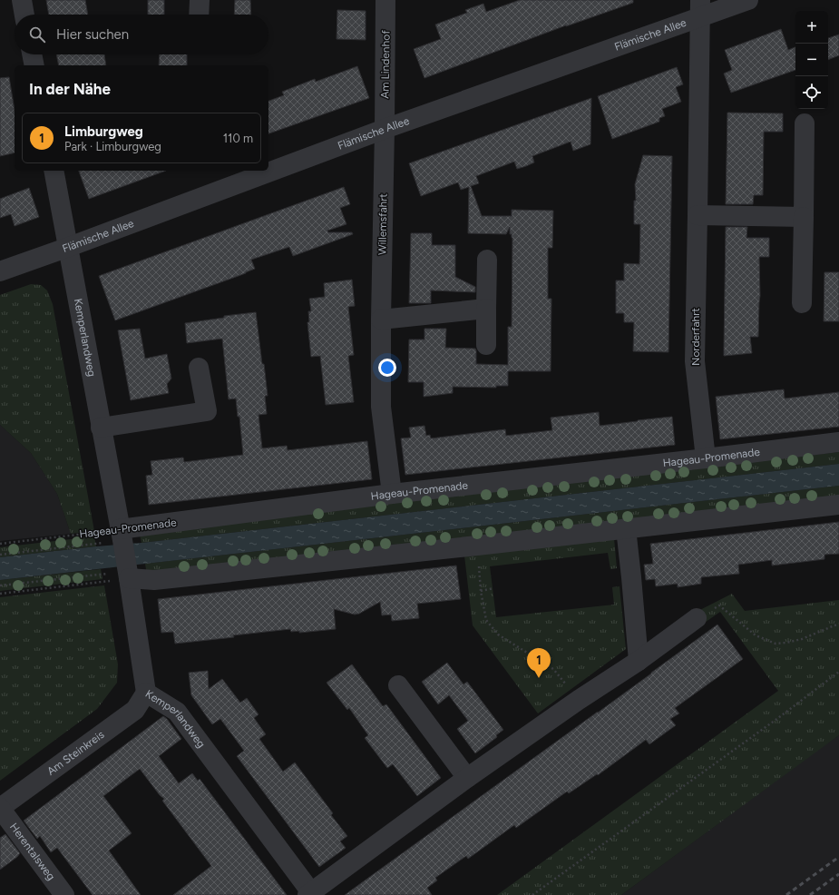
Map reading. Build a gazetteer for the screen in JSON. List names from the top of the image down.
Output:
{
  "streets": {
    "street": [
      "Flämische Allee",
      "Am Lindenhof",
      "Willemsfahrt",
      "Kemperlandweg",
      "Norderfahrt",
      "Hageau-Promenade",
      "Am Steinkreis",
      "Herentalsweg"
    ]
  },
  "crossings": [
    ["Flämische Allee", "Am Lindenhof"],
    ["Flämische Allee", "Willemsfahrt"],
    ["Flämische Allee", "Kemperlandweg"],
    ["Flämische Allee", "Norderfahrt"],
    ["Am Lindenhof", "Willemsfahrt"],
    ["Willemsfahrt", "Hageau-Promenade"],
    ["Kemperlandweg", "Hageau-Promenade"],
    ["Kemperlandweg", "Am Steinkreis"],
    ["Norderfahrt", "Hageau-Promenade"],
    ["Am Steinkreis", "Herentalsweg"]
  ],
  "page": {
    "map_buttons": ["+", "−"],
    "search": "Hier suchen",
    "heading": "In der Nähe",
    "list": [
      {
        "mark": "1",
        "name": "Limburgweg",
        "note": "Park · Limburgweg",
        "value": "110 m"
      }
    ],
    "pins": "1"
  }
}
